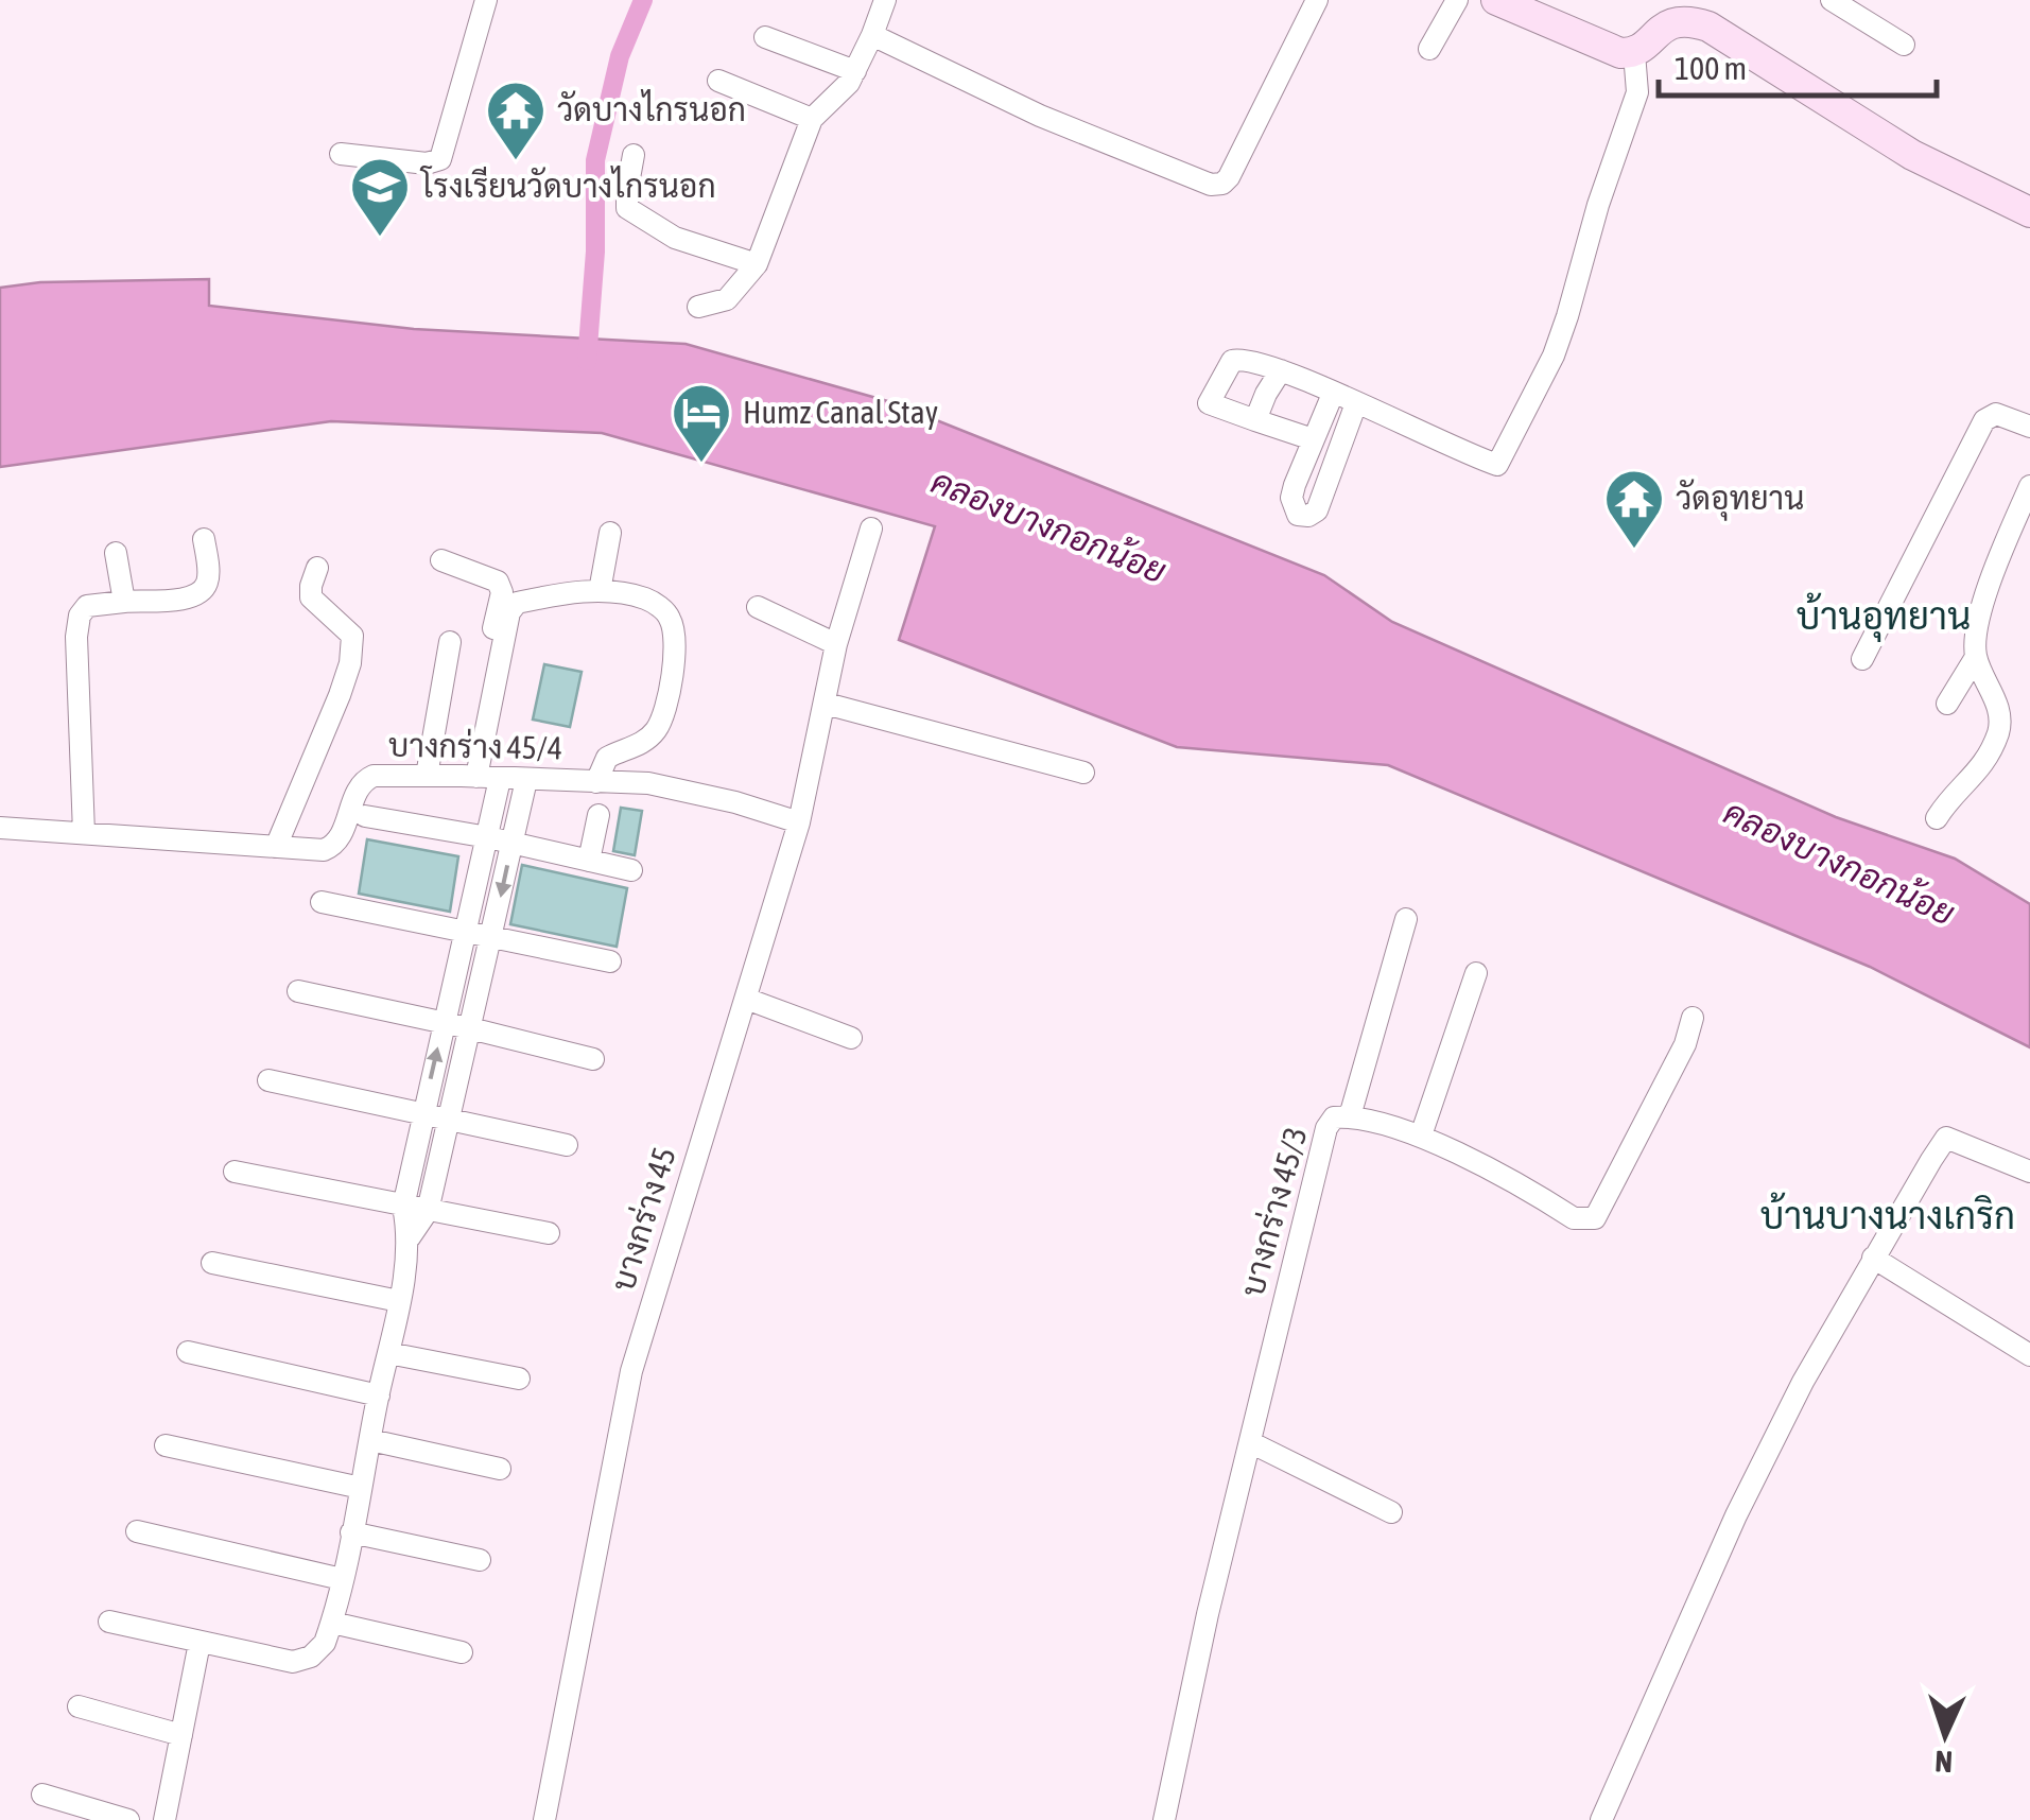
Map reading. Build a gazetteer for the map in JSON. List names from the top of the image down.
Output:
{
  "streets": {
    "street": ["บางกร่าง 45/4", "บางกร่าง 45/3", "บางกร่าง 45"]
  },
  "crossings": [
    ["บางกร่าง 45/4", "บางกร่าง 45"]
  ],
  "districts": ["บ้านอุทยาน", "บ้านบางนางเกริก"],
  "water": ["คลองบางกอกน้อย"],
  "places": {
    "temple": ["วัดบางไกรนอก", "วัดอุทยาน"],
    "school or university": ["โรงเรียนวัดบางไกรนอก"],
    "hotel": ["Humz Canal Stay"]
  },
  "scale_bar": "100 m",
  "north": "bottom"
}
